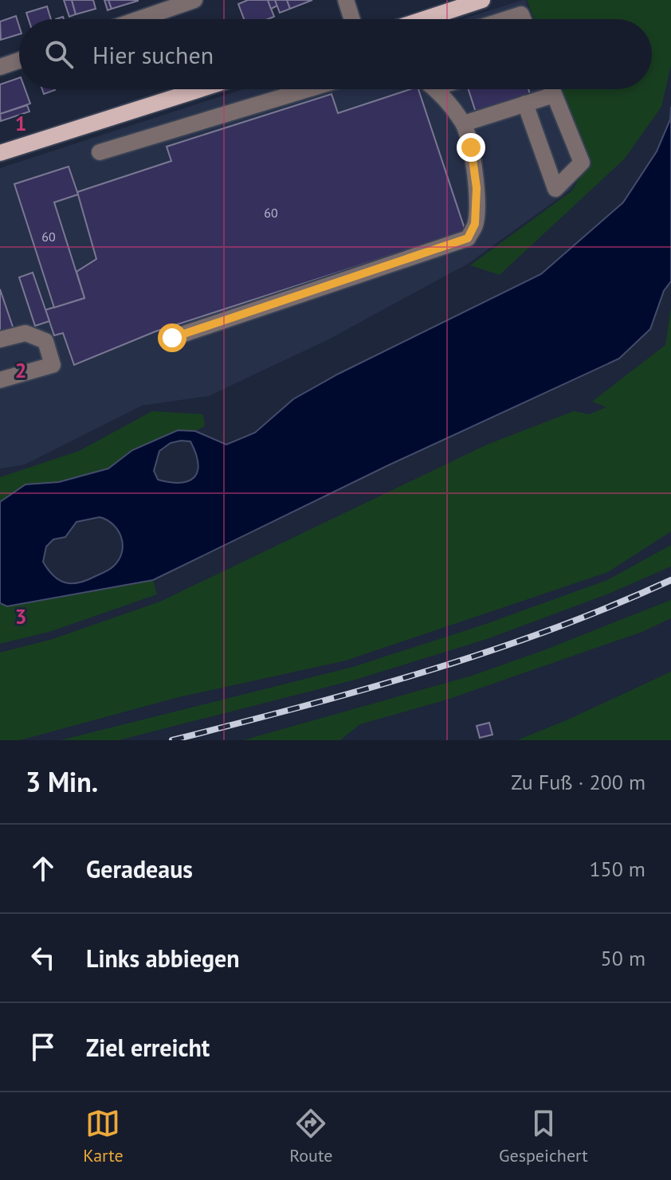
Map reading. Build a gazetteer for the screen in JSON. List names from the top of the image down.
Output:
{
  "house_numbers": ["60", "60"],
  "page": {
    "search": "Hier suchen",
    "heading": ["3 Min.", "Zu Fuß · 200 m"],
    "list": [
      ["Geradeaus", "150 m"],
      ["Links abbiegen", "50 m"],
      "Ziel erreicht"
    ],
    "nav": ["Karte", "Route", "Gespeichert"]
  },
  "grid": {
    "rows": ["1", "2", "3"]
  }
}
